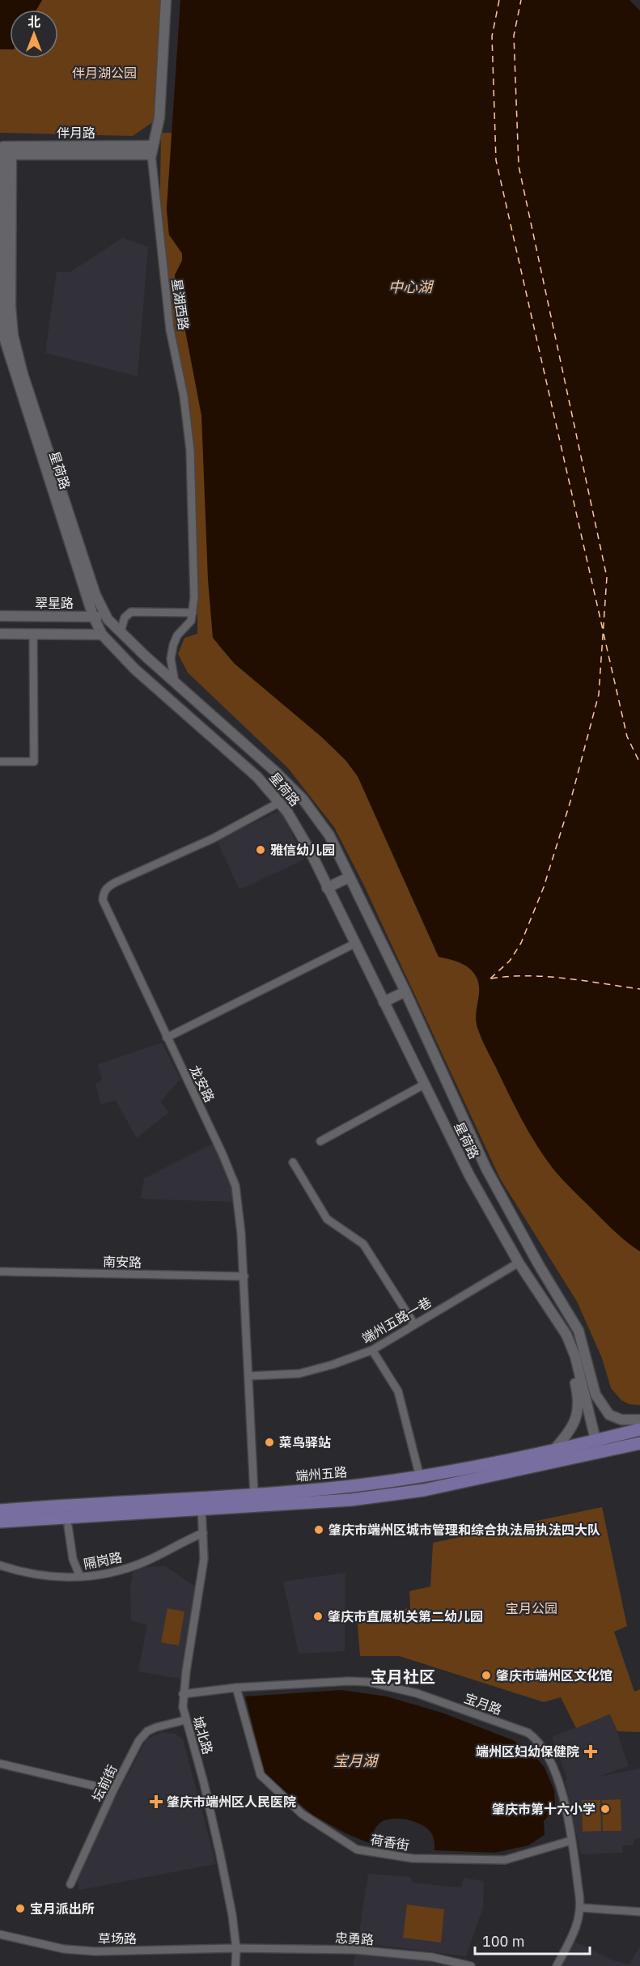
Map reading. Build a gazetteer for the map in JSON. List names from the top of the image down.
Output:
{
  "streets": {
    "main road": ["端州五路"],
    "street": [
      "伴月路",
      "星湖西路",
      "星荷路",
      "翠星路",
      "龙安路",
      "南安路",
      "端州五路一巷",
      "隔岗路",
      "宝月路",
      "城北路",
      "坛前街",
      "荷香街",
      "草场路",
      "忠勇路"
    ]
  },
  "crossings": [
    ["伴月路", "星湖西路"],
    ["伴月路", "星荷路"],
    ["星荷路", "翠星路"],
    ["星荷路", "龙安路"],
    ["星荷路", "端州五路一巷"],
    ["星荷路", "端州五路"],
    ["龙安路", "南安路"],
    ["龙安路", "端州五路一巷"],
    ["龙安路", "端州五路"],
    ["端州五路", "城北路"],
    ["隔岗路", "城北路"],
    ["宝月路", "城北路"],
    ["宝月路", "荷香街"],
    ["城北路", "坛前街"],
    ["城北路", "草场路"],
    ["城北路", "忠勇路"],
    ["草场路", "忠勇路"]
  ],
  "districts": ["宝月社区"],
  "water": ["中心湖", "宝月湖"],
  "parks": ["伴月湖公园", "宝月公园"],
  "places": {
    "other": [
      "雅信幼儿园",
      "菜鸟驿站",
      "肇庆市端州区城市管理和综合执法局执法四大队",
      "肇庆市直属机关第二幼儿园",
      "肇庆市端州区文化馆",
      "肇庆市第十六小学",
      "宝月派出所"
    ],
    "health": ["端州区妇幼保健院", "肇庆市端州区人民医院"]
  },
  "scale_bar": "100 m",
  "north": "top"
}
